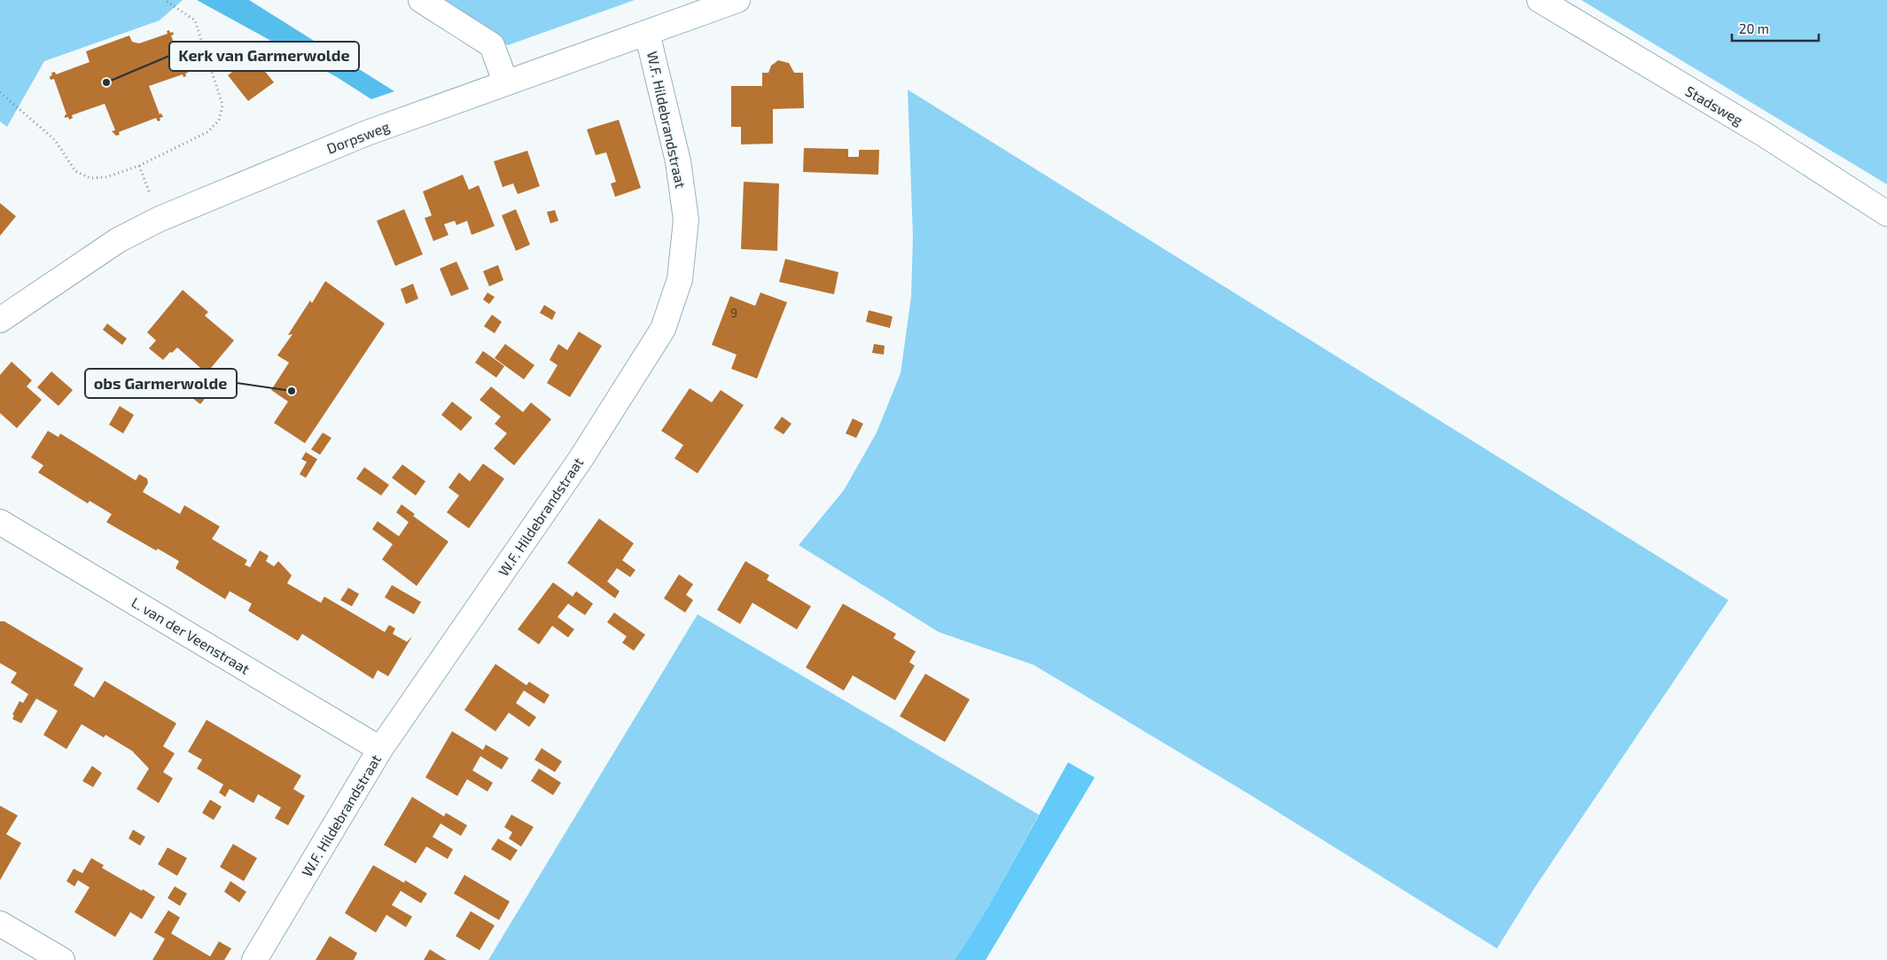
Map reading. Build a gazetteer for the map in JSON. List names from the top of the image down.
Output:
{
  "streets": {
    "street": [
      "Stadsweg",
      "W.F. Hildebrandstraat",
      "Dorpsweg",
      "L. van der Veenstraat"
    ]
  },
  "crossings": [
    ["W.F. Hildebrandstraat", "Dorpsweg"],
    ["W.F. Hildebrandstraat", "L. van der Veenstraat"]
  ],
  "places": ["Kerk van Garmerwolde", "obs Garmerwolde"],
  "house_numbers": ["9"],
  "scale_bar": "20 m"
}
